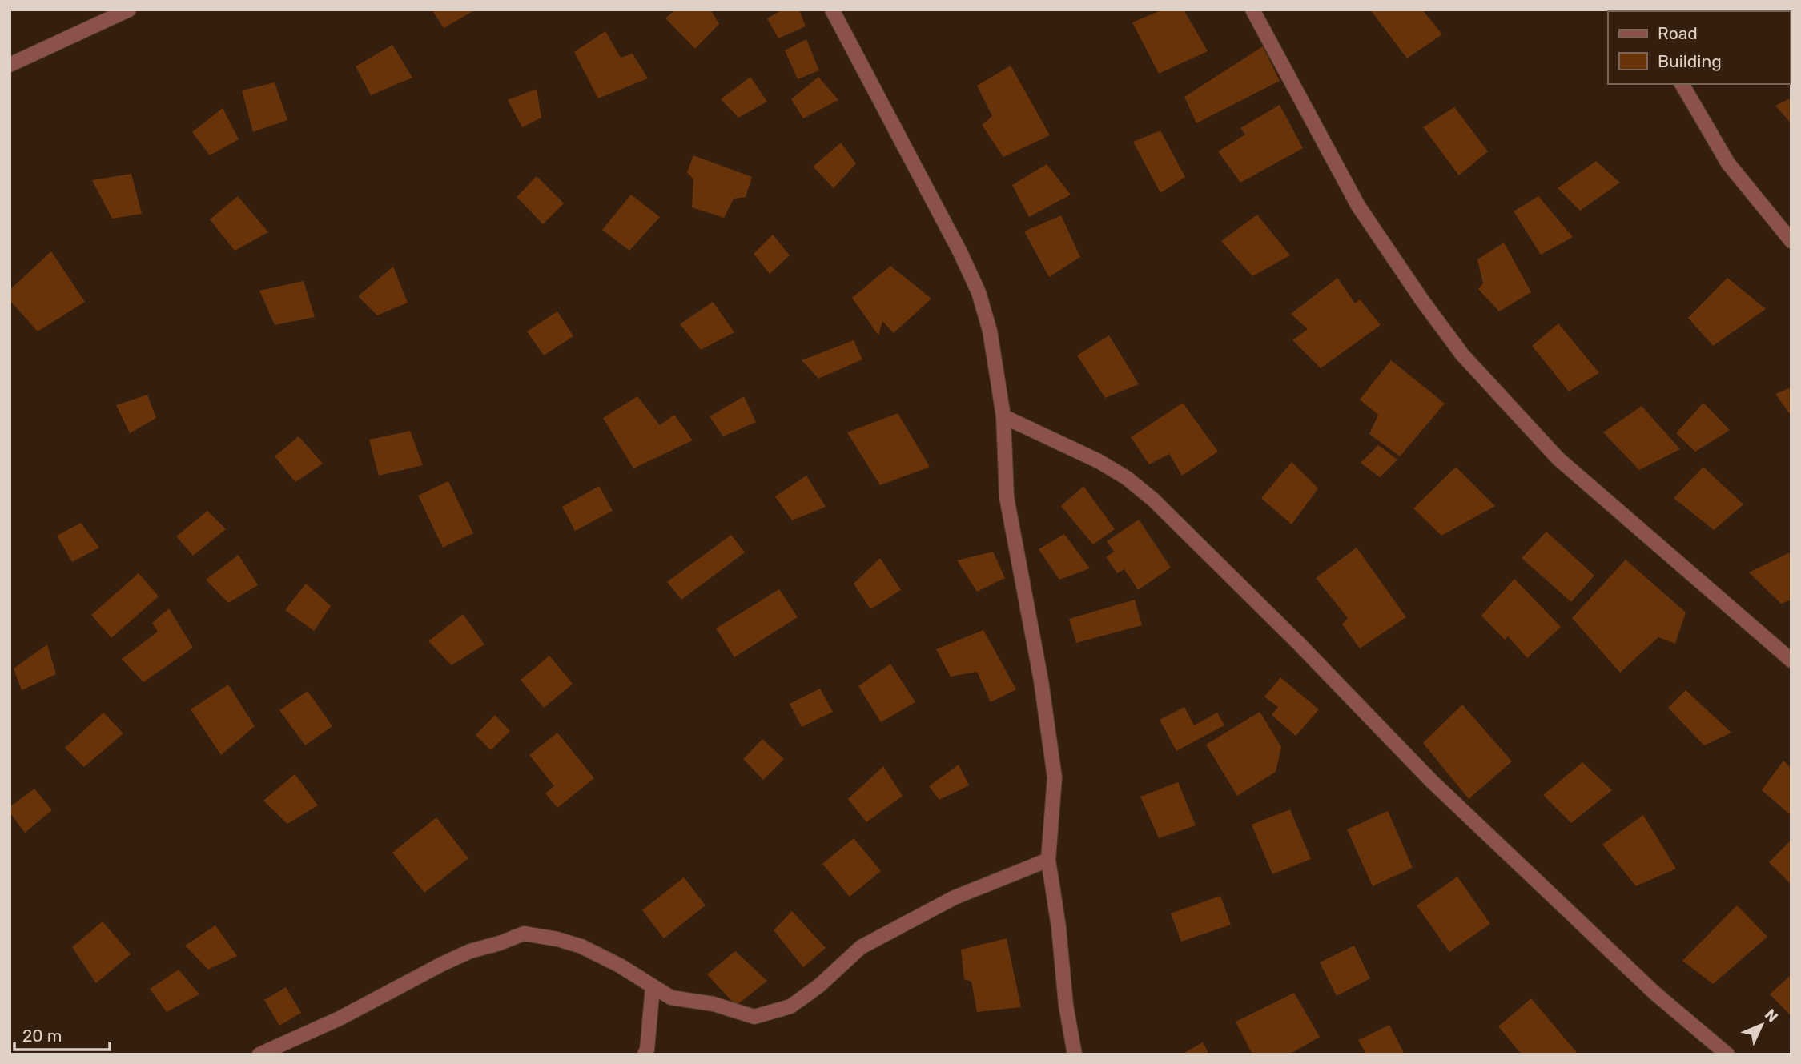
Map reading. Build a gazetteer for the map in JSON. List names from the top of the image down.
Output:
{
  "legend": ["Road", "Building"],
  "scale_bar": "20 m",
  "north": "top right"
}
